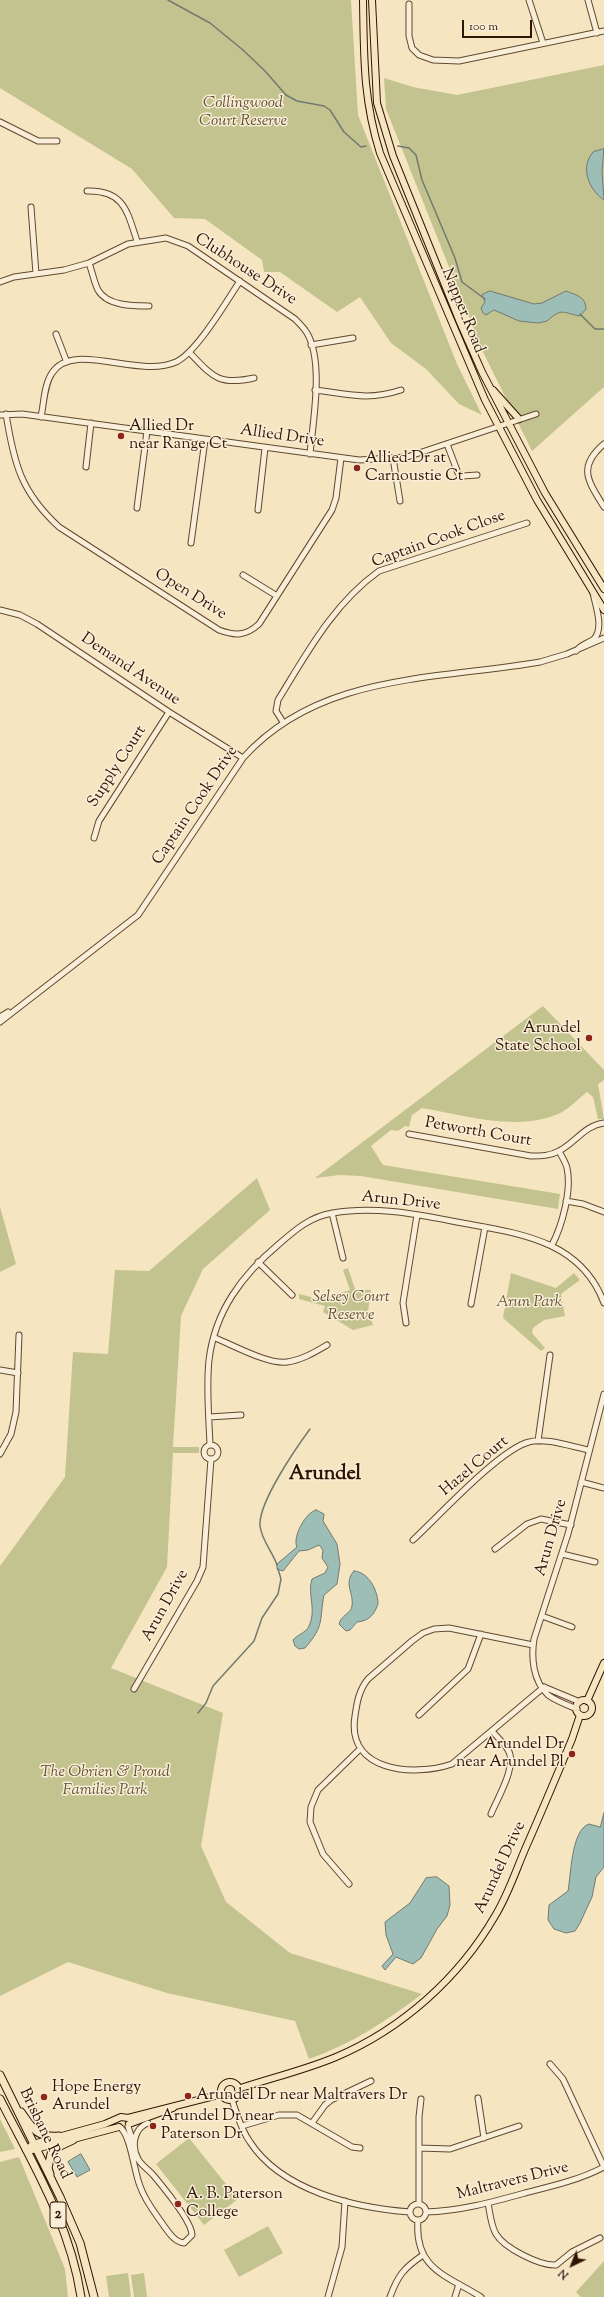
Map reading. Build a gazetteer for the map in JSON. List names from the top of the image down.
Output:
{
  "streets": {
    "highway": ["Brisbane Road", "2"],
    "main road": ["Napper Road", "Arundel Drive"],
    "street": [
      "Clubhouse Drive",
      "Allied Drive",
      "Captain Cook Close",
      "Open Drive",
      "Demand Avenue",
      "Supply Court",
      "Captain Cook Drive",
      "Petworth Court",
      "Arun Drive",
      "Hazel Court",
      "Maltravers Drive"
    ]
  },
  "crossings": [
    ["Clubhouse Drive", "Allied Drive"],
    ["Napper Road", "Allied Drive"],
    ["Allied Drive", "Open Drive"],
    ["Captain Cook Close", "Captain Cook Drive"],
    ["Demand Avenue", "Supply Court"],
    ["Demand Avenue", "Captain Cook Drive"],
    ["Arun Drive", "Hazel Court"],
    ["Arun Drive", "Arundel Drive"]
  ],
  "districts": ["Arundel"],
  "parks": [
    "Collingwood Court Reserve",
    "Selsey Court Reserve",
    "Arun Park",
    "The Obrien & Proud Families Park"
  ],
  "places": [
    "Allied Dr near Range Ct",
    "Allied Dr at Carnoustie Ct",
    "Arundel State School",
    "Arundel Dr near Arundel Pl",
    "Arundel Dr near Maltravers Dr",
    "Hope Energy Arundel",
    "Arundel Dr near Paterson Dr",
    "A. B. Paterson College"
  ],
  "scale_bar": "100 m",
  "north": "bottom left"
}
